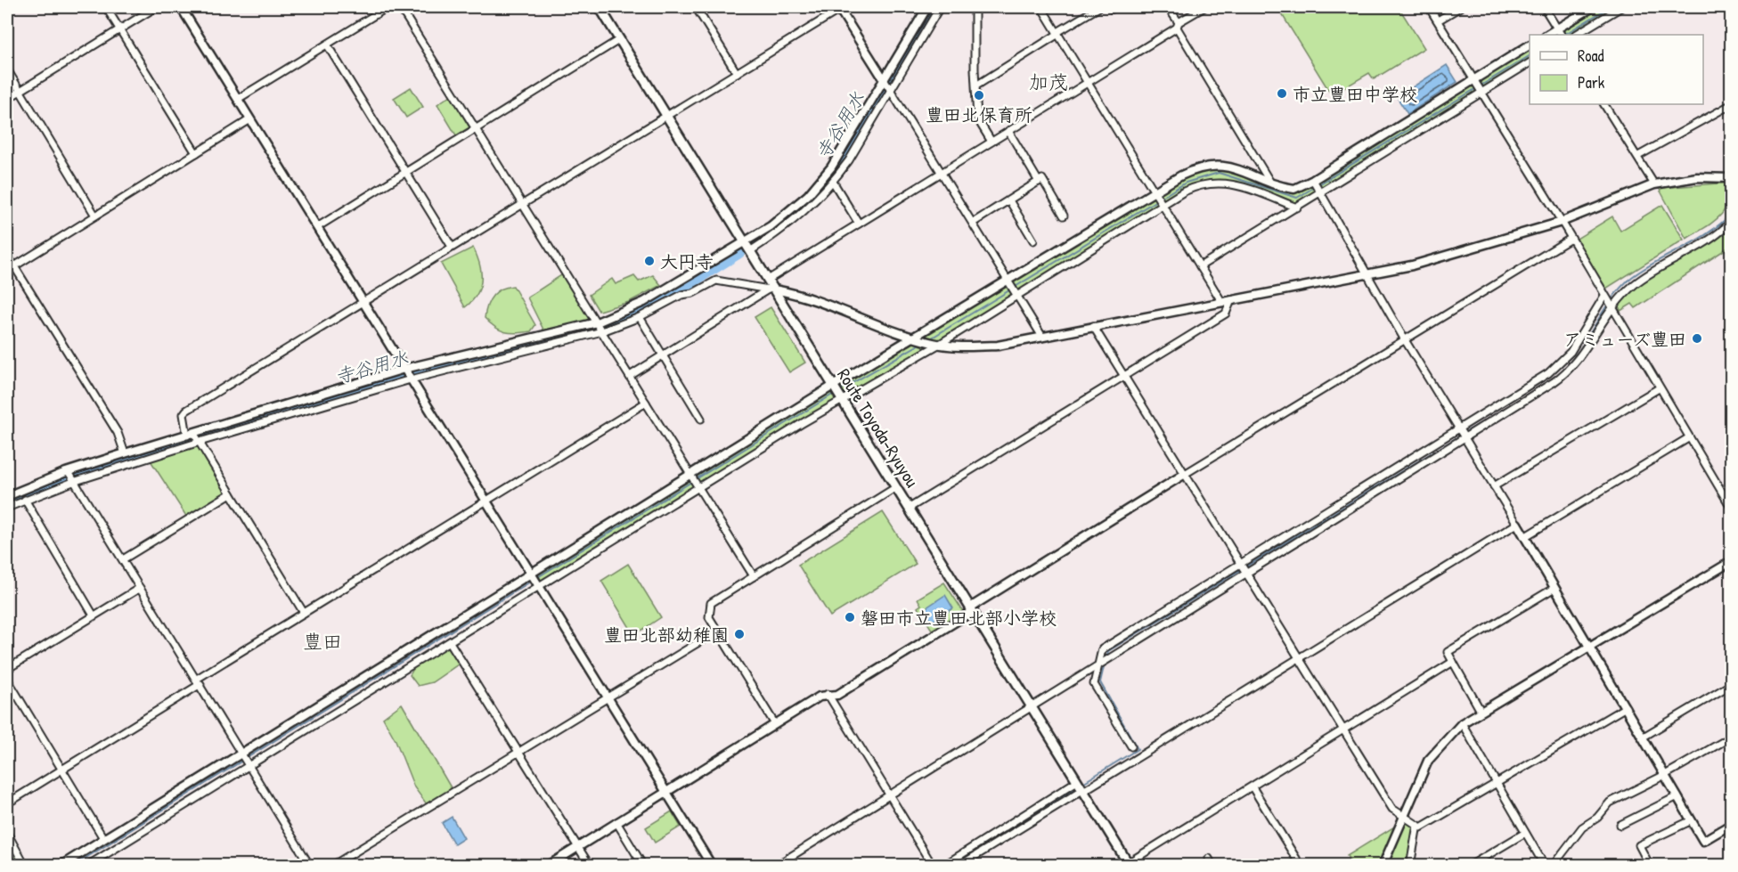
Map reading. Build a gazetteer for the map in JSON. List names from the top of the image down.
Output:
{
  "streets": {
    "main road": ["Route Toyoda-Ryuyou"]
  },
  "districts": ["加茂", "豊田"],
  "water": ["寺谷用水"],
  "places": [
    "市立豊田中学校",
    "豊田北保育所",
    "大円寺",
    "アミューズ豊田",
    "磐田市立豊田北部小学校",
    "豊田北部幼稚園"
  ],
  "legend": ["Road", "Park"]
}
